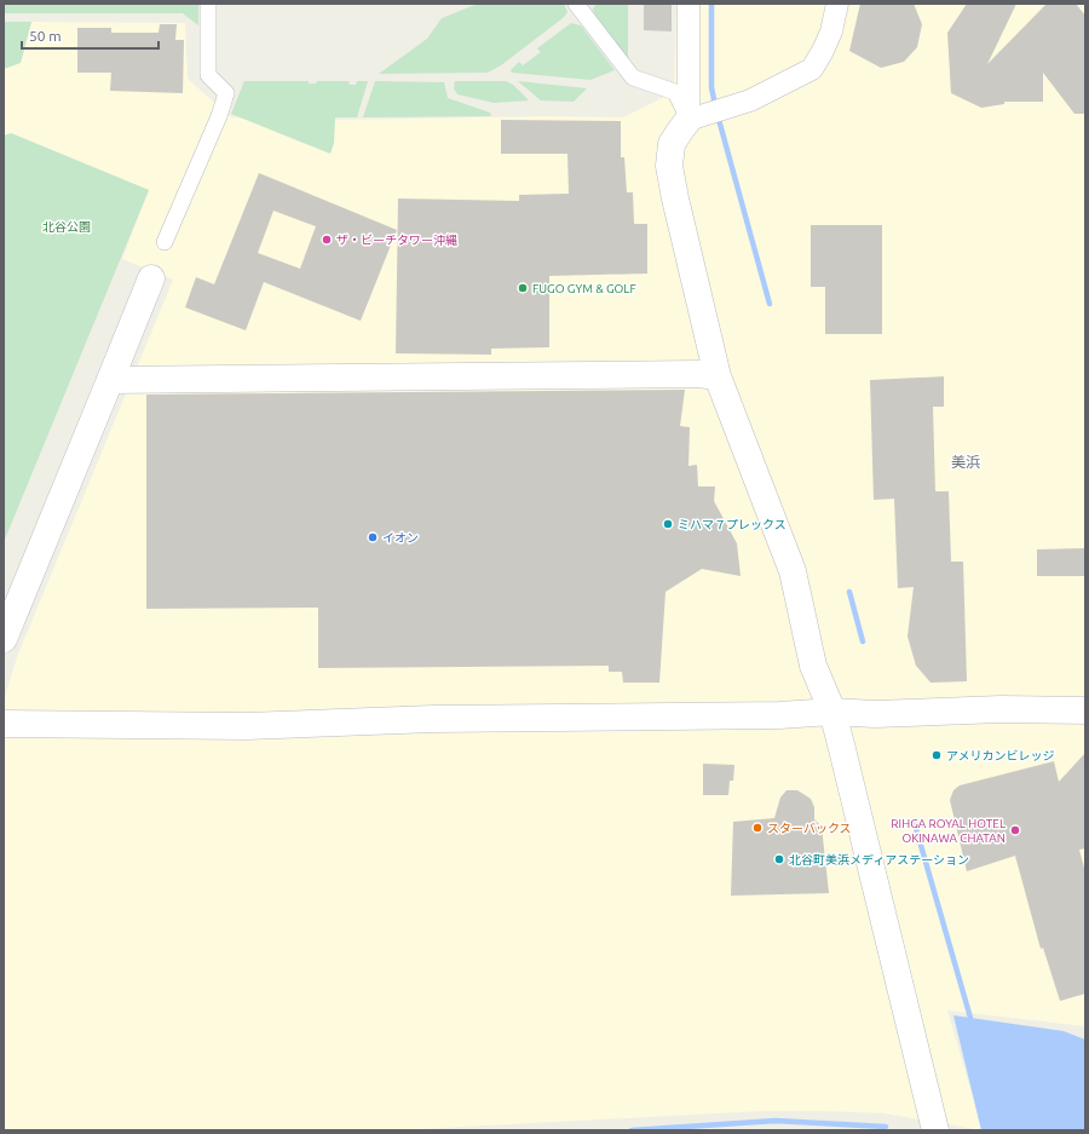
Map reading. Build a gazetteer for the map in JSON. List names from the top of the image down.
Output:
{
  "districts": ["美浜"],
  "parks": ["北谷公園"],
  "places": [
    "ザ・ビーチタワー沖縄",
    "FUGO GYM & GOLF",
    "ミハマ７プレックス",
    "イオン",
    "アメリカンビレッジ",
    "スターバックス",
    "RIHGA ROYAL HOTEL OKINAWA CHATAN",
    "北谷町美浜メディアステーション"
  ],
  "scale_bar": "50 m"
}
